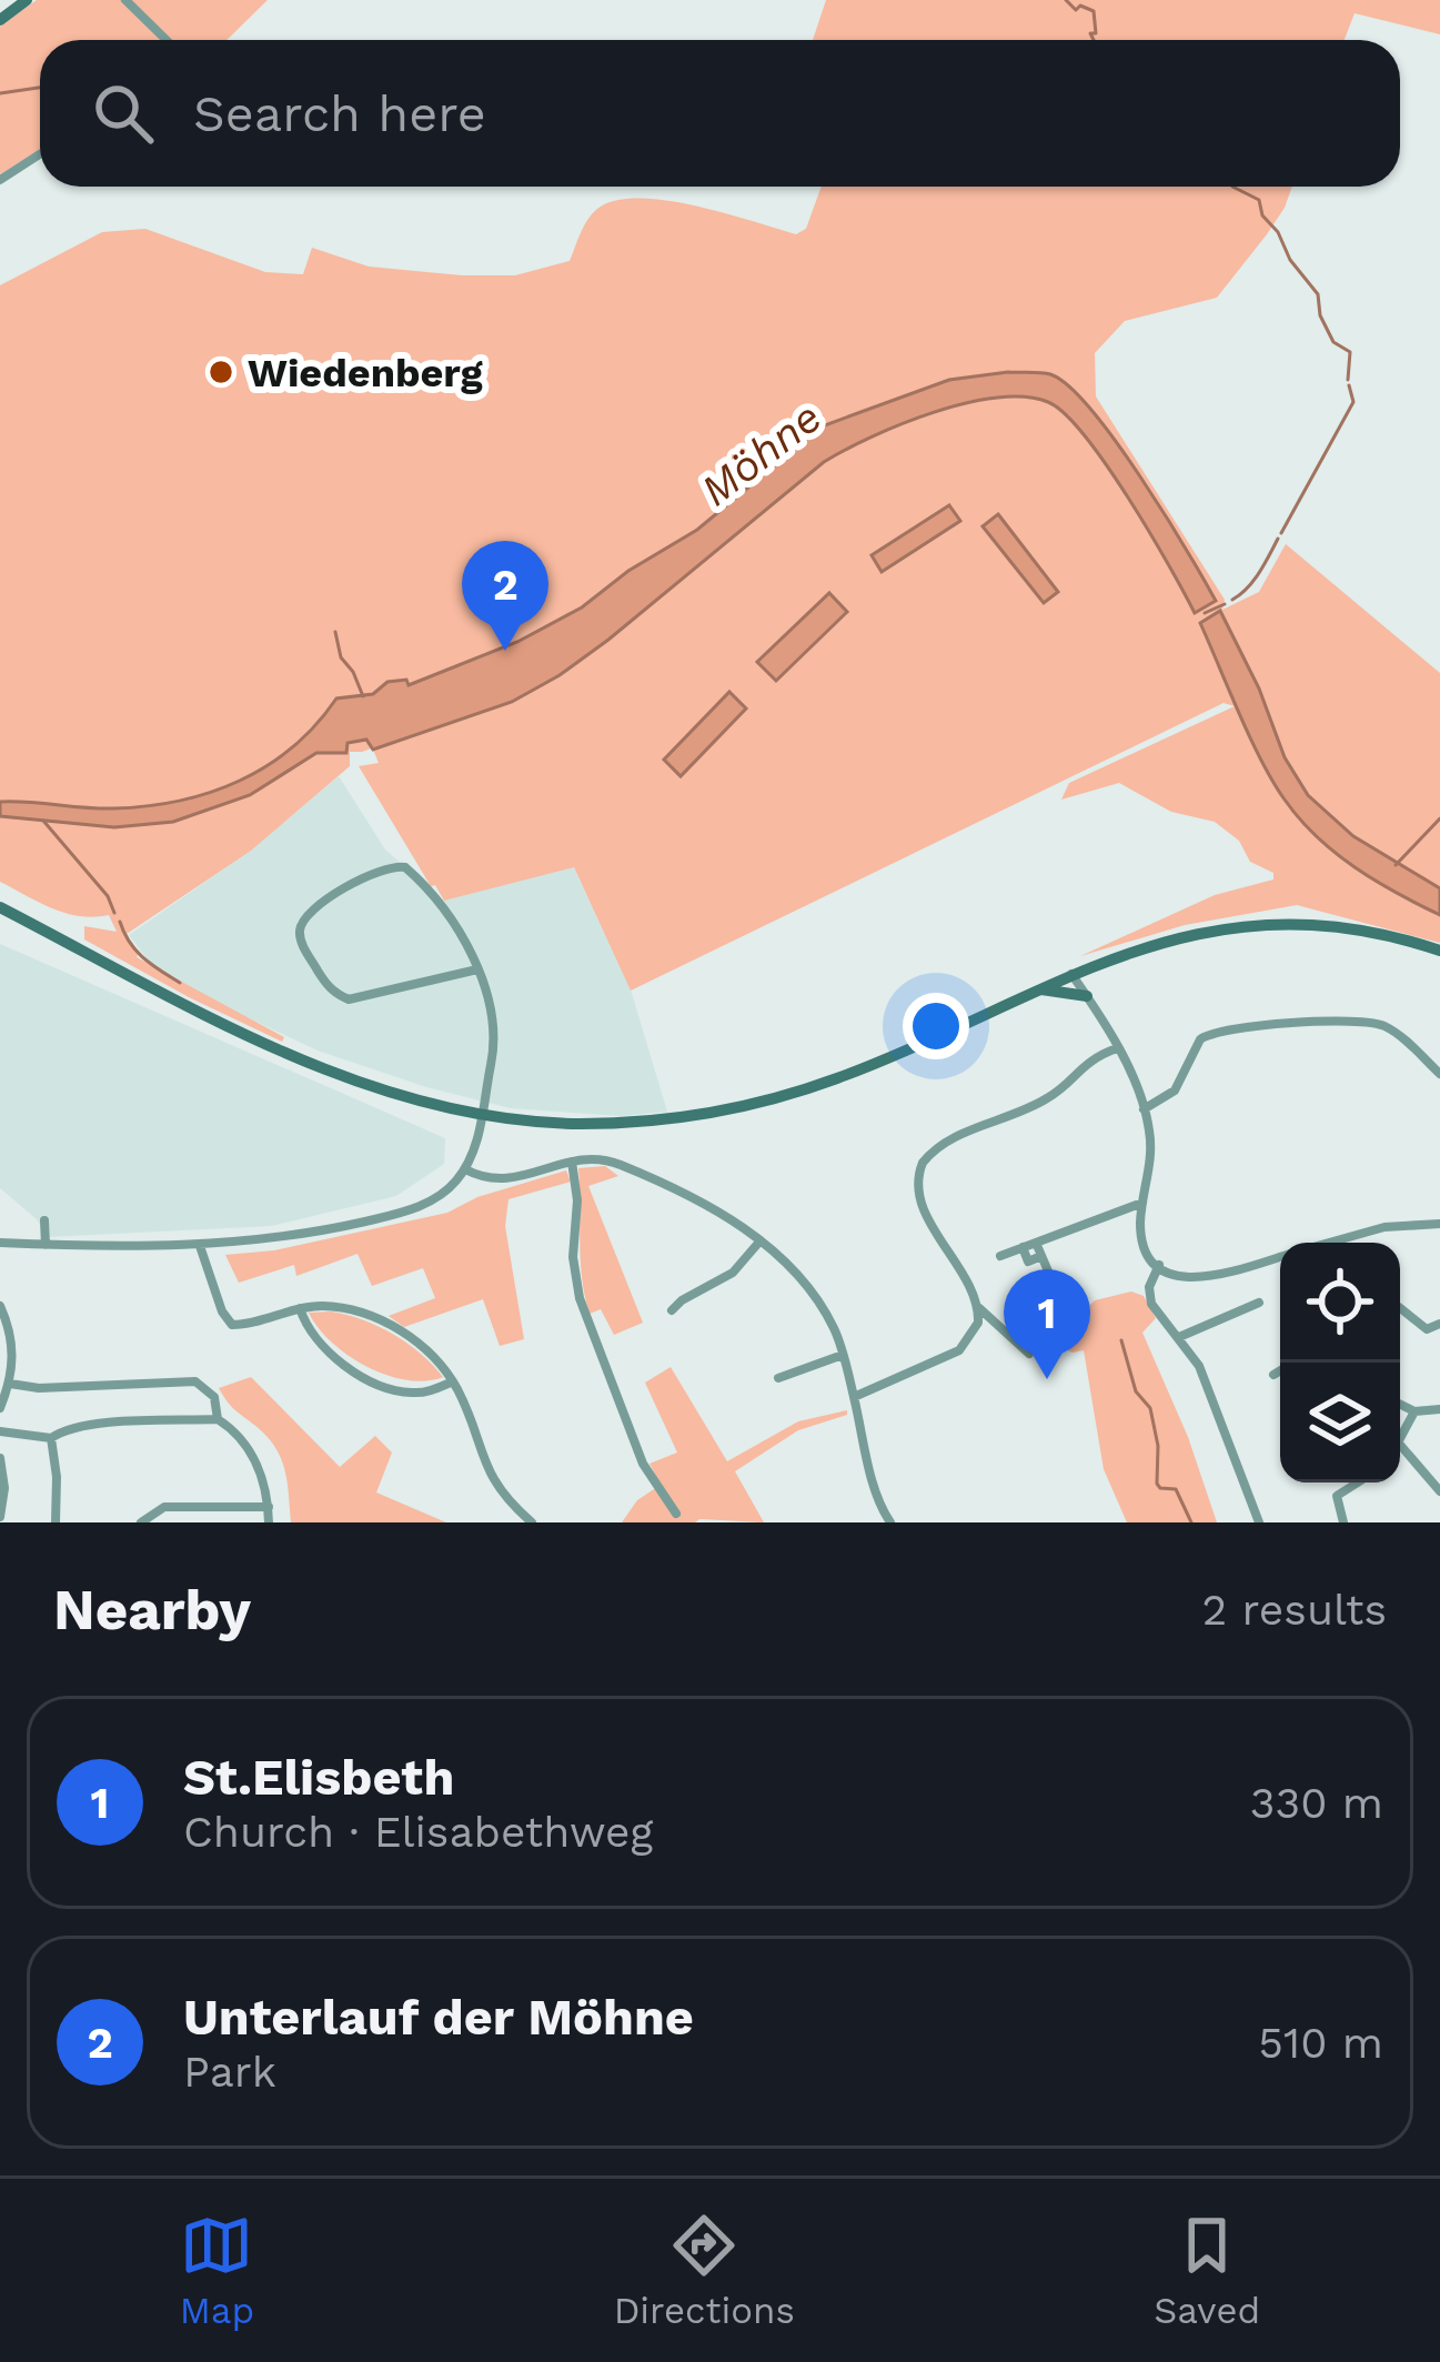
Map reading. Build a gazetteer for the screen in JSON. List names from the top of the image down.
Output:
{
  "water": ["Möhne"],
  "places": ["Wiedenberg"],
  "page": {
    "search": "Search here",
    "pins": ["2", "1"],
    "heading": ["Nearby", "2 results"],
    "list": [
      {
        "mark": "1",
        "name": "St.Elisbeth",
        "note": "Church · Elisabethweg",
        "value": "330 m"
      },
      {
        "mark": "2",
        "name": "Unterlauf der Möhne",
        "note": "Park",
        "value": "510 m"
      }
    ],
    "nav": ["Map", "Directions", "Saved"]
  }
}
